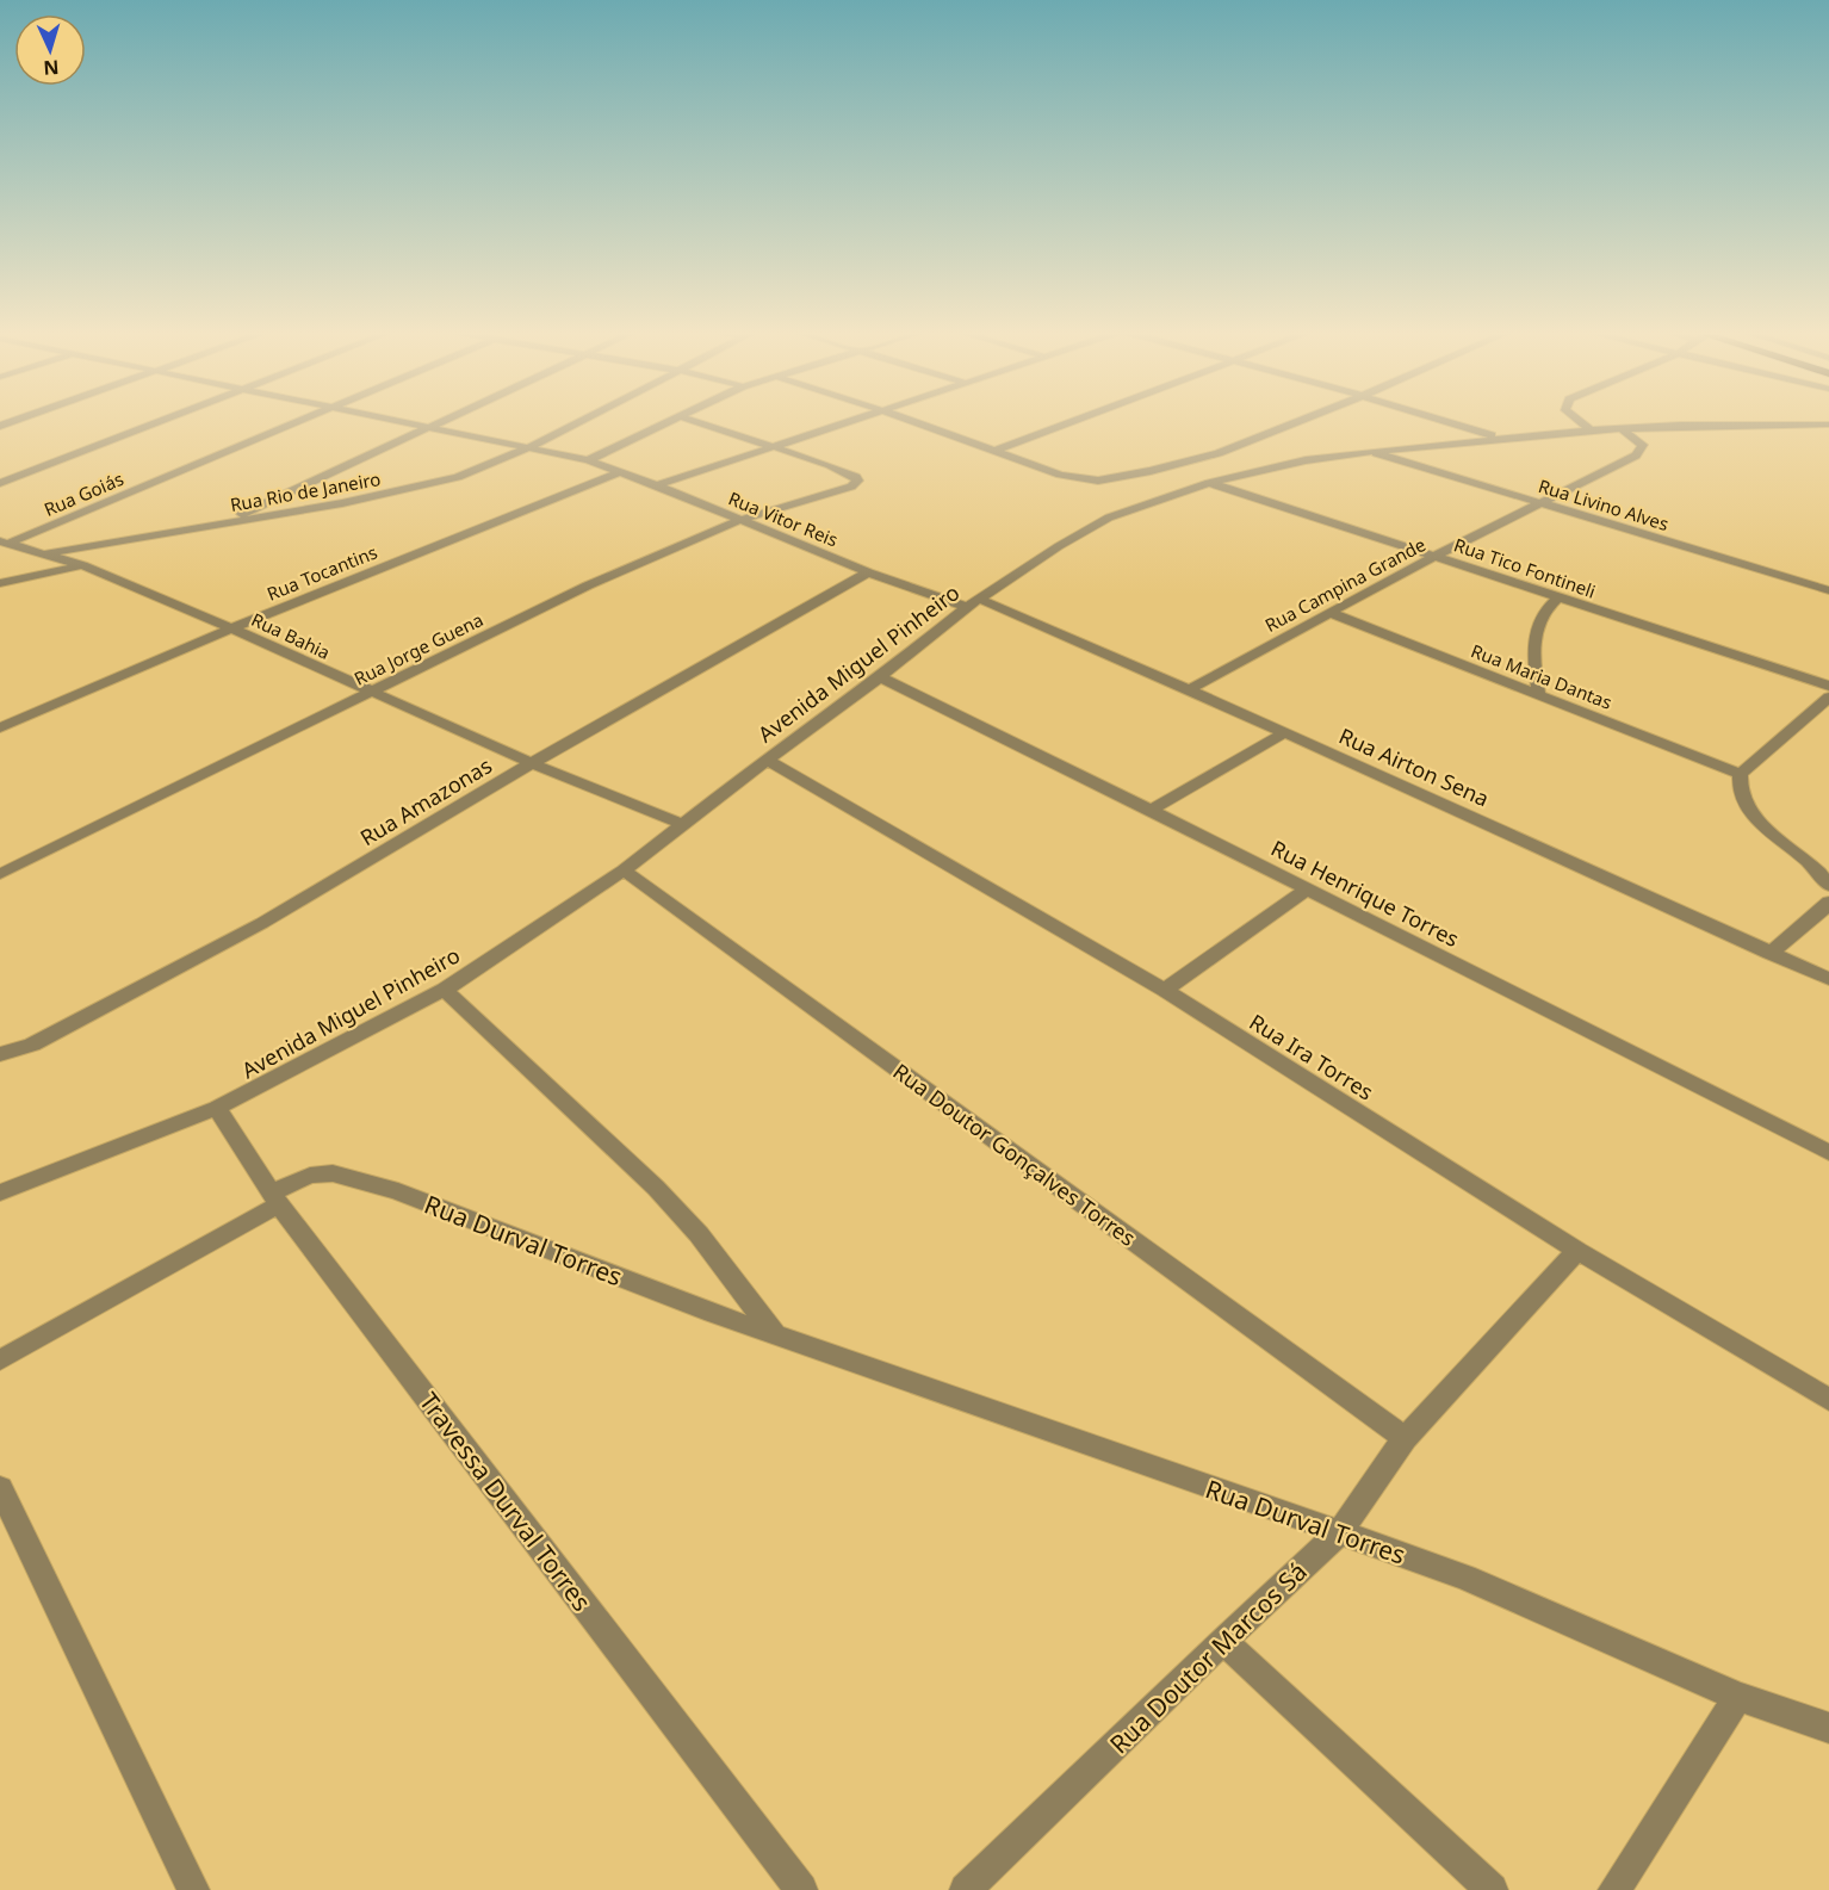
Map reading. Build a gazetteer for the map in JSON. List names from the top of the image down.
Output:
{
  "streets": {
    "street": [
      "Rua Rio de Janeiro",
      "Rua Goiás",
      "Rua Livino Alves",
      "Rua Vitor Reis",
      "Rua Tico Fontineli",
      "Rua Tocantins",
      "Rua Campina Grande",
      "Rua Bahia",
      "Rua Jorge Guena",
      "Avenida Miguel Pinheiro",
      "Rua Maria Dantas",
      "Rua Airton Sena",
      "Rua Amazonas",
      "Rua Henrique Torres",
      "Rua Ira Torres",
      "Rua Doutor Gonçalves Torres",
      "Rua Durval Torres",
      "Travessa Durval Torres",
      "Rua Doutor Marcos Sá"
    ]
  },
  "crossings": [
    ["Rua Rio de Janeiro", "Rua Vitor Reis"],
    ["Rua Rio de Janeiro", "Rua Bahia"],
    ["Rua Goiás", "Rua Bahia"],
    ["Rua Livino Alves", "Rua Campina Grande"],
    ["Rua Livino Alves", "Avenida Miguel Pinheiro"],
    ["Rua Vitor Reis", "Rua Tocantins"],
    ["Rua Vitor Reis", "Rua Jorge Guena"],
    ["Rua Vitor Reis", "Avenida Miguel Pinheiro"],
    ["Rua Vitor Reis", "Rua Airton Sena"],
    ["Rua Vitor Reis", "Rua Amazonas"],
    ["Rua Tico Fontineli", "Rua Campina Grande"],
    ["Rua Tico Fontineli", "Avenida Miguel Pinheiro"],
    ["Rua Tocantins", "Rua Bahia"],
    ["Rua Campina Grande", "Avenida Miguel Pinheiro"],
    ["Rua Campina Grande", "Rua Maria Dantas"],
    ["Rua Campina Grande", "Rua Airton Sena"],
    ["Rua Bahia", "Rua Jorge Guena"],
    ["Rua Bahia", "Avenida Miguel Pinheiro"],
    ["Rua Bahia", "Rua Amazonas"],
    ["Avenida Miguel Pinheiro", "Rua Airton Sena"],
    ["Avenida Miguel Pinheiro", "Rua Henrique Torres"],
    ["Avenida Miguel Pinheiro", "Rua Ira Torres"],
    ["Avenida Miguel Pinheiro", "Rua Doutor Gonçalves Torres"],
    ["Avenida Miguel Pinheiro", "Travessa Durval Torres"],
    ["Rua Ira Torres", "Rua Doutor Marcos Sá"],
    ["Rua Doutor Gonçalves Torres", "Rua Doutor Marcos Sá"],
    ["Rua Durval Torres", "Travessa Durval Torres"],
    ["Rua Durval Torres", "Rua Doutor Marcos Sá"]
  ],
  "north": "bottom"
}
